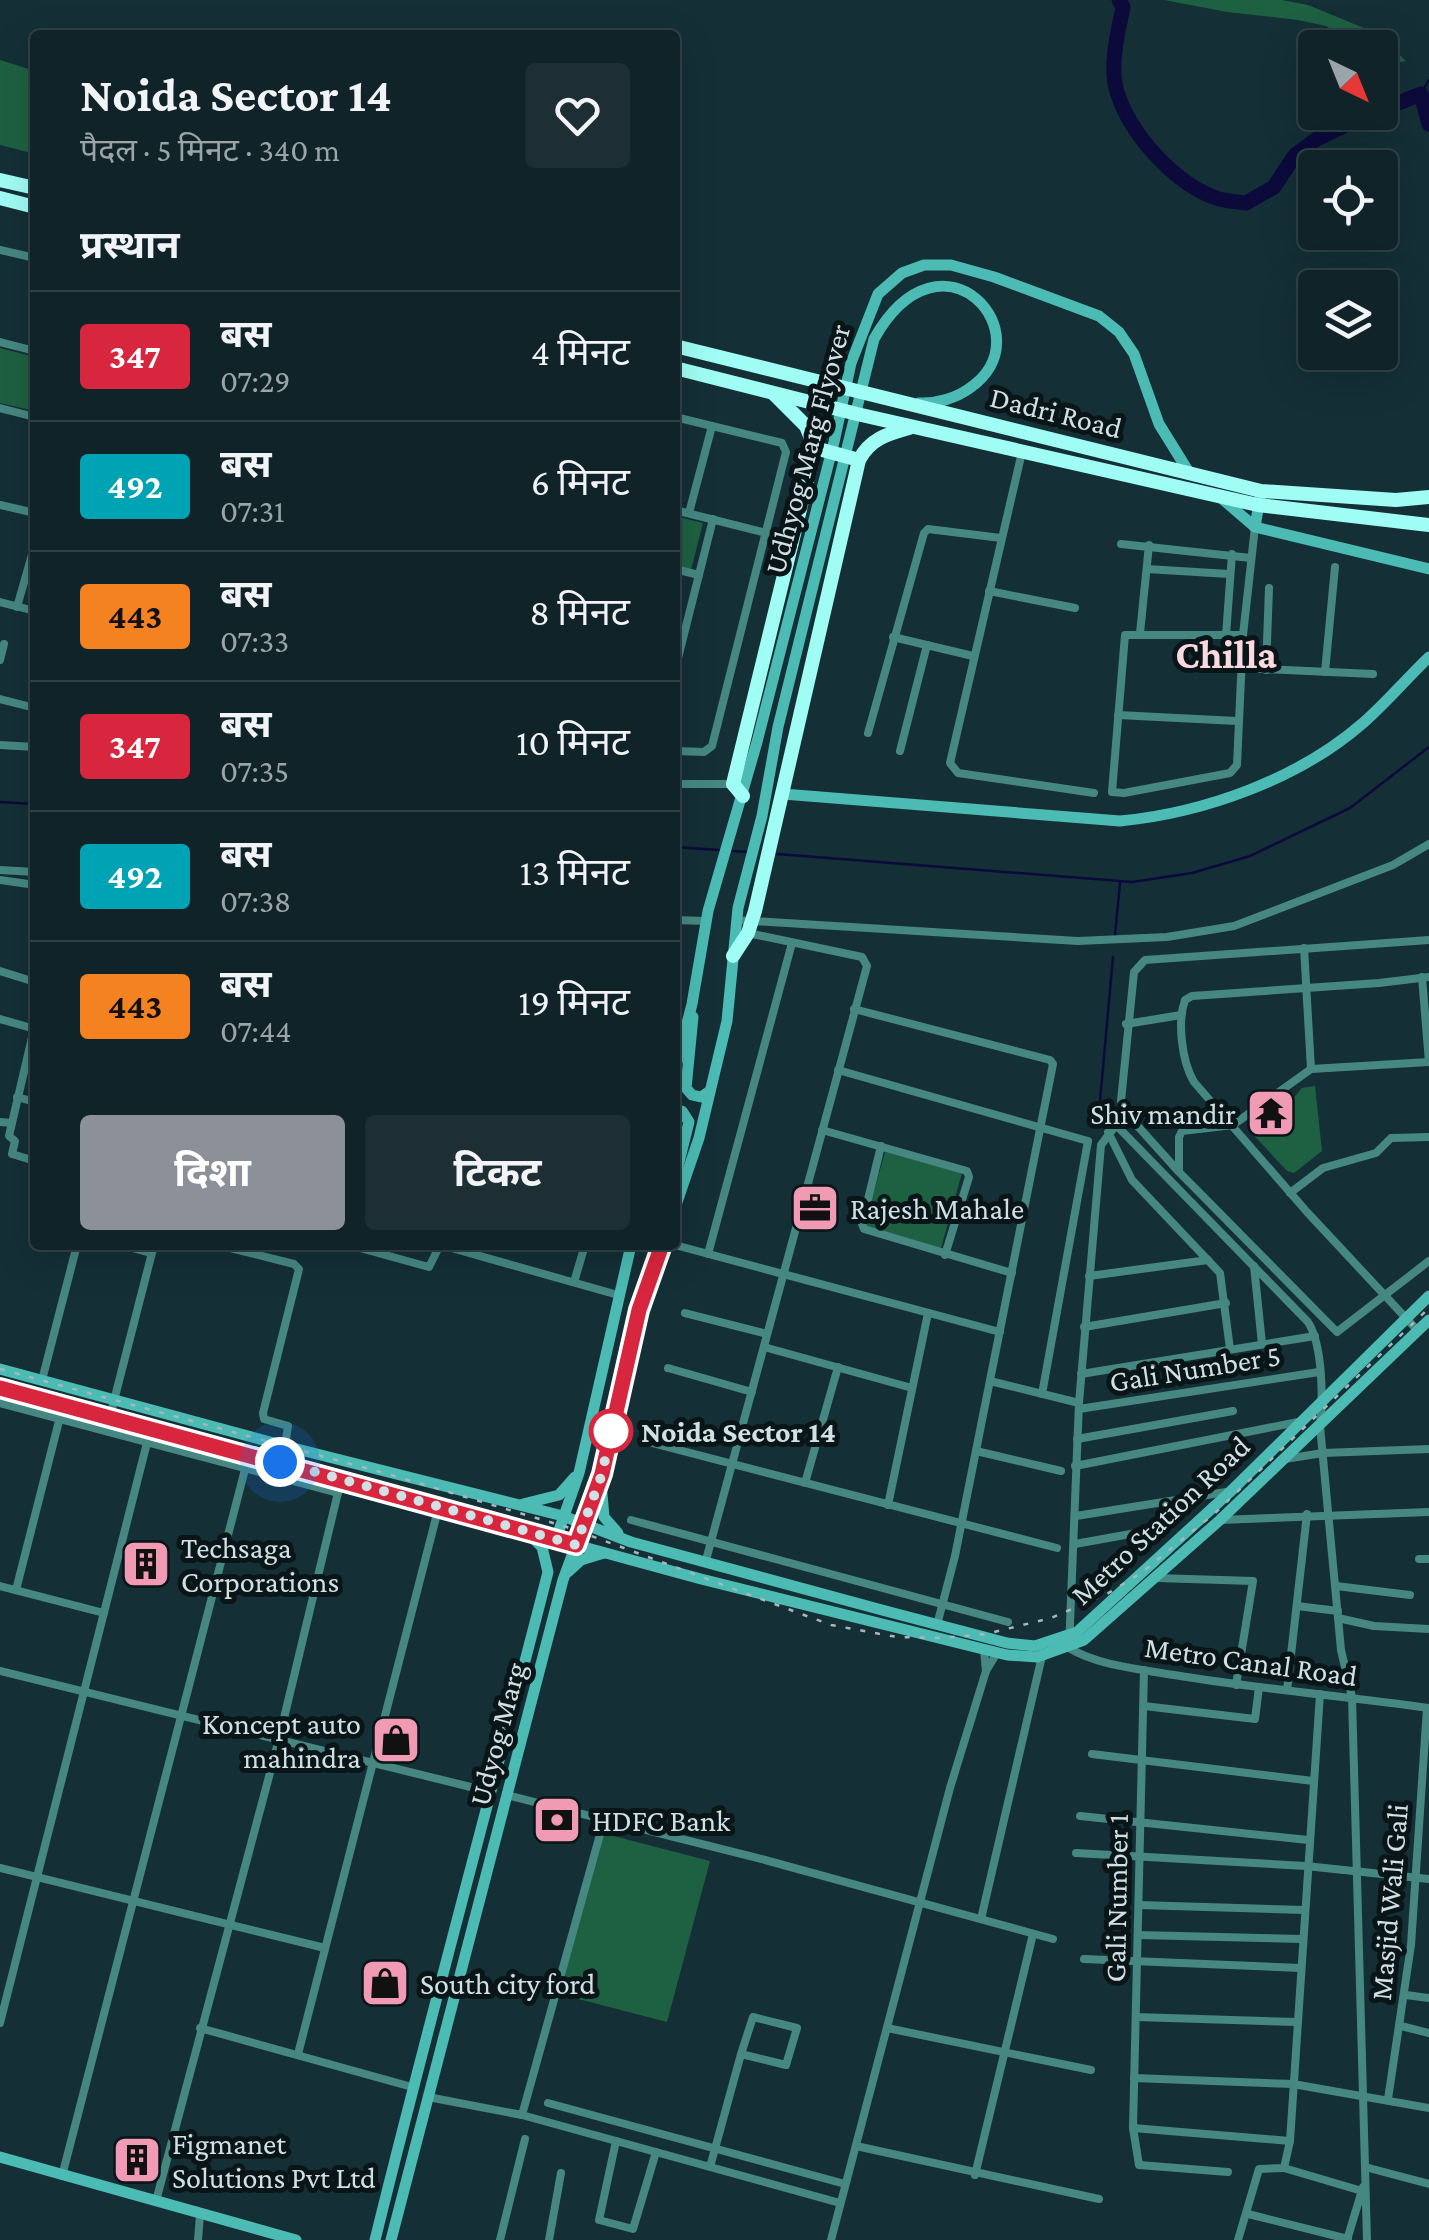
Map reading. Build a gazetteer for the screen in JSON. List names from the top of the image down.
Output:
{
  "streets": {
    "highway": ["Dadri Road"],
    "street": [
      "Udhyog Marg Flyover",
      "Gali Number 5",
      "Metro Station Road",
      "Metro Canal Road",
      "Udyog Marg",
      "Gali Number 1",
      "Masjid Wali Gali"
    ]
  },
  "crossings": [
    ["Dadri Road", "Udhyog Marg Flyover"],
    ["Metro Station Road", "Metro Canal Road"],
    ["Metro Station Road", "Udyog Marg"],
    ["Metro Canal Road", "Gali Number 1"],
    ["Metro Canal Road", "Masjid Wali Gali"]
  ],
  "districts": ["Chilla"],
  "places": {
    "temple": ["Shiv mandir"],
    "office": ["Rajesh Mahale"],
    "other": ["Noida Sector 14"],
    "building": ["Techsaga Corporations", "Figmanet Solutions Pvt Ltd"],
    "shop": ["Koncept auto mahindra", "South city ford"],
    "bank": ["HDFC Bank"]
  },
  "lines": ["bus line 347"],
  "north": "bottom right",
  "page": {
    "heading": [
      ["Noida Sector 14", "पैदल · 5 मिनट · 340 m"],
      "प्रस्थान"
    ],
    "list": [
      {
        "mark": "347",
        "name": "बस",
        "note": "07:29",
        "value": "4 मिनट"
      },
      {
        "mark": "492",
        "name": "बस",
        "note": "07:31",
        "value": "6 मिनट"
      },
      {
        "mark": "443",
        "name": "बस",
        "note": "07:33",
        "value": "8 मिनट"
      },
      {
        "mark": "347",
        "name": "बस",
        "note": "07:35",
        "value": "10 मिनट"
      },
      {
        "mark": "492",
        "name": "बस",
        "note": "07:38",
        "value": "13 मिनट"
      },
      {
        "mark": "443",
        "name": "बस",
        "note": "07:44",
        "value": "19 मिनट"
      }
    ],
    "buttons": ["दिशा", "टिकट"]
  }
}
